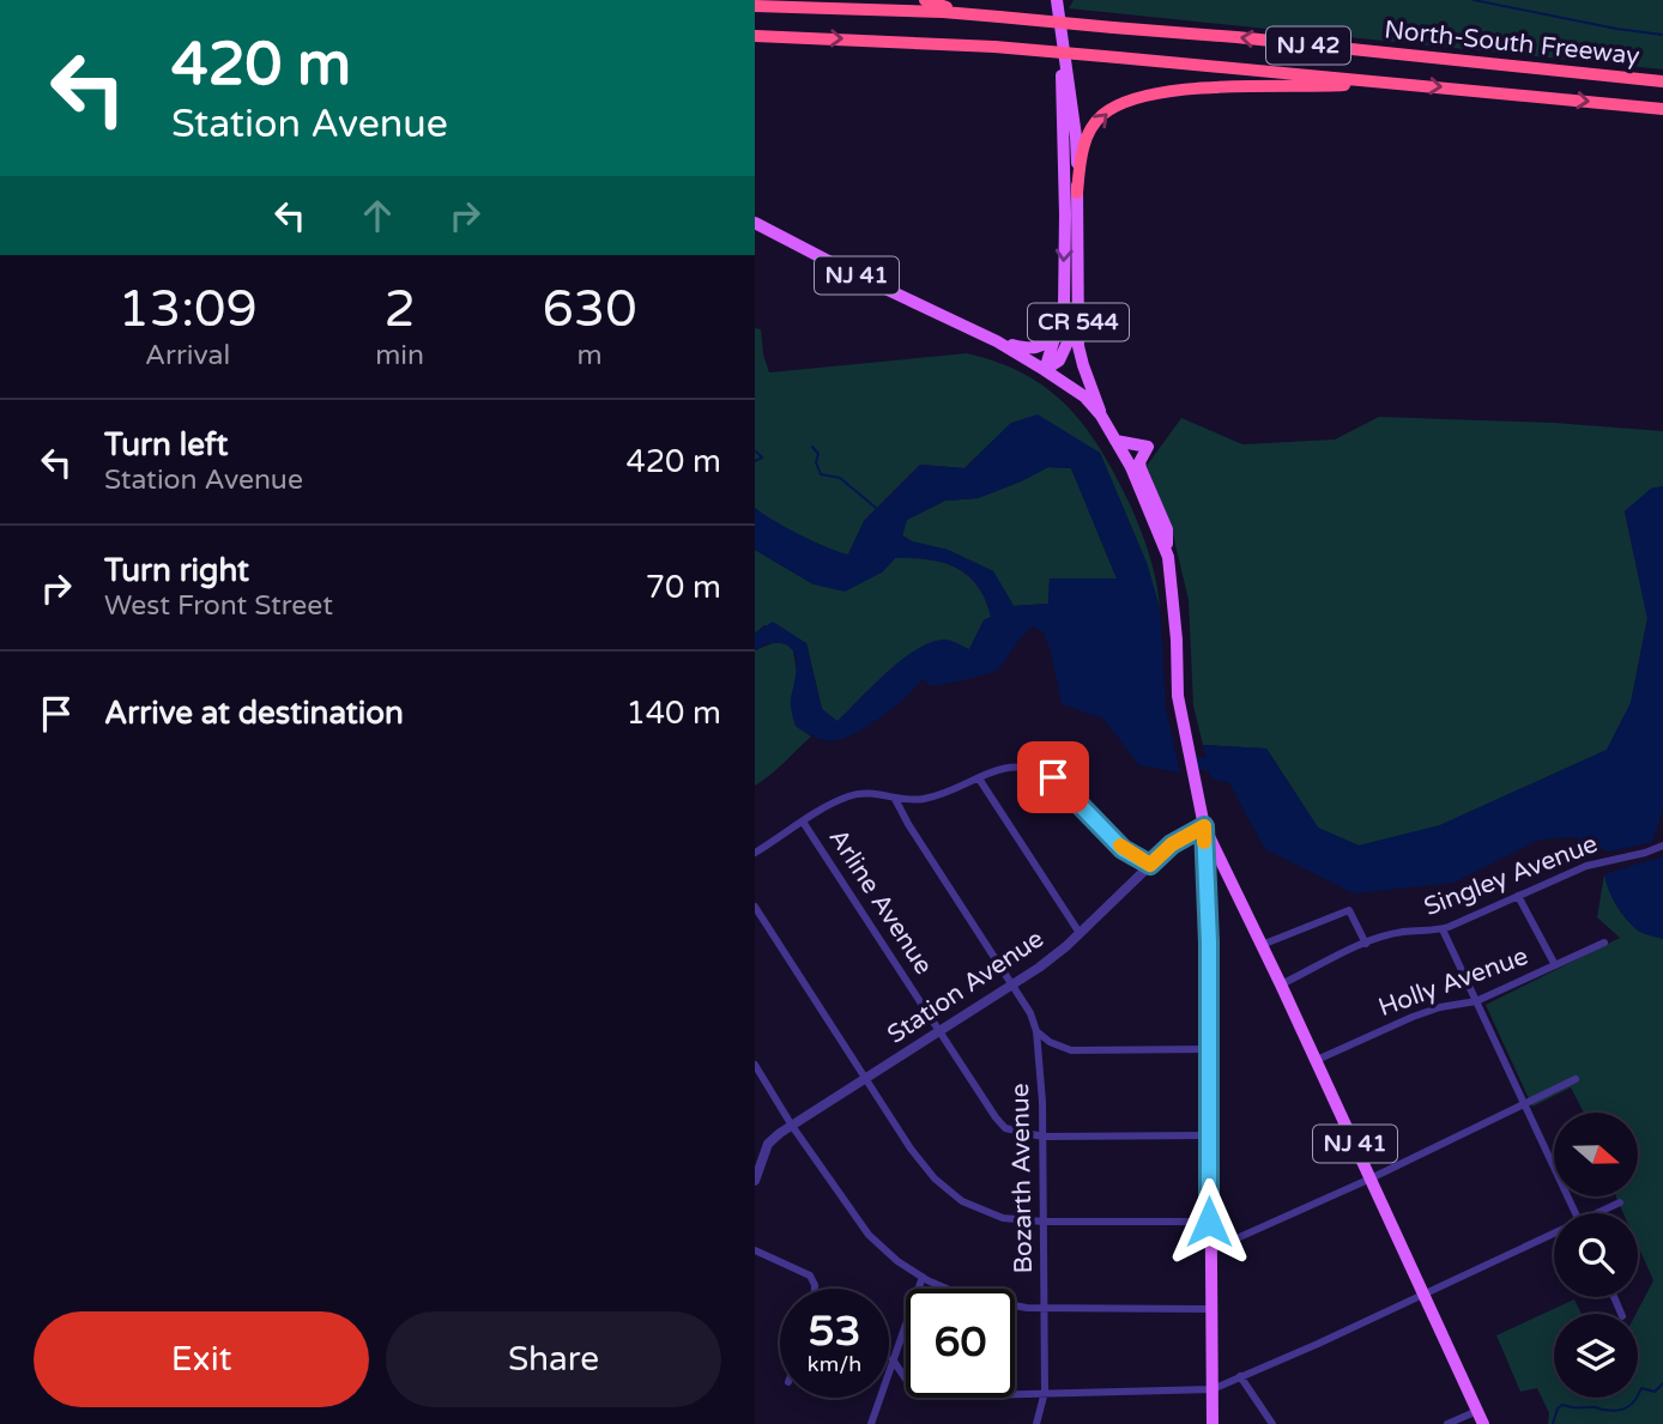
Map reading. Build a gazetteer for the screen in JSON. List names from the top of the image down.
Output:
{
  "streets": {
    "highway": ["North-South Freeway", "NJ 42"],
    "main road": ["NJ 41", "CR 544"],
    "street": [
      "Singley Avenue",
      "Arline Avenue",
      "Holly Avenue",
      "Station Avenue",
      "Bozarth Avenue"
    ]
  },
  "crossings": [
    ["NJ 41", "CR 544"],
    ["NJ 41", "Singley Avenue"],
    ["NJ 41", "Holly Avenue"],
    ["NJ 41", "Station Avenue"],
    ["Arline Avenue", "Station Avenue"],
    ["Arline Avenue", "Bozarth Avenue"]
  ],
  "north": "right",
  "page": {
    "turn": ["420 m", "Station Avenue"],
    "eta": [
      "13:09",
      "Arrival",
      "2",
      "min",
      "630",
      "m"
    ],
    "list": [
      {
        "name": "Turn left",
        "note": "Station Avenue",
        "value": "420 m"
      },
      {
        "name": "Turn right",
        "note": "West Front Street",
        "value": "70 m"
      },
      {
        "name": "Arrive at destination",
        "value": "140 m"
      }
    ],
    "speed": "53 km/h",
    "limit": "60",
    "buttons": ["Exit", "Share"]
  }
}
